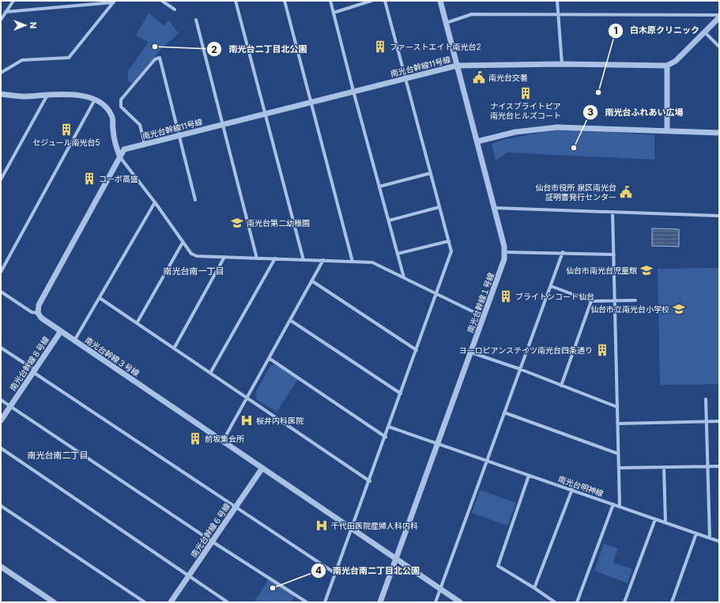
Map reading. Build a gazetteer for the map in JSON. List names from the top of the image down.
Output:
{
  "streets": {
    "street": [
      "南光台幹線11号線",
      "南光台幹線１号線",
      "南光台幹線３号線",
      "南光台幹線８号線",
      "南光台明神線",
      "南光台幹線６号線"
    ]
  },
  "crossings": [
    ["南光台幹線11号線", "南光台幹線１号線"],
    ["南光台幹線１号線", "南光台幹線３号線"],
    ["南光台幹線１号線", "南光台明神線"],
    ["南光台幹線３号線", "南光台幹線８号線"],
    ["南光台幹線３号線", "南光台幹線６号線"]
  ],
  "districts": ["南光台南一丁目", "南光台南二丁目"],
  "places": {
    "other": [
      "南光台二丁目北公園",
      "白木原クリニック",
      "南光台ふれあい広場",
      "南光台南二丁目北公園"
    ],
    "building": [
      "ファーストエイト南光台2",
      "ナイスブライトピア 南光台ヒルズコート",
      "セジュール南光台5",
      "コーポ高盛",
      "ブライトンコート仙台",
      "ヨーロピアンステイツ南光台四条通り",
      "前坂集会所"
    ],
    "public building": ["南光台交番", "仙台市役所 泉区南光台 証明書発行センター"],
    "school or university": ["南光台第二幼稚園", "仙台市南光台児童館", "仙台市立南光台小学校"],
    "hospital": ["桜井内科医院", "千代田医院産婦人科内科"]
  },
  "north": "right"
}
